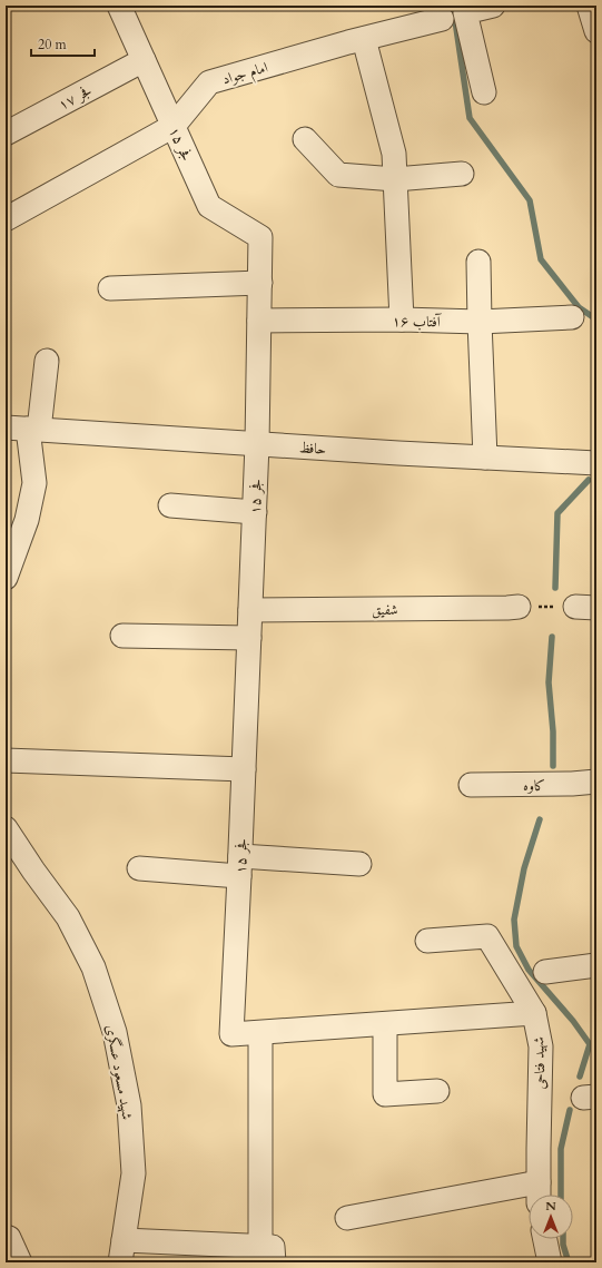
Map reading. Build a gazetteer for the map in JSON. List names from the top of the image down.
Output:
{
  "streets": {
    "street": [
      "امام جواد",
      "فجر ۱۷",
      "فجر ۱۵",
      "آفتاب ۱۶",
      "حافظ",
      "شفیق",
      "کاوه",
      "شهید فتاحی",
      "شهید مسعود عسگری"
    ]
  },
  "crossings": [
    ["امام جواد", "فجر ۱۵"],
    ["فجر ۱۷", "فجر ۱۵"],
    ["فجر ۱۵", "آفتاب ۱۶"],
    ["فجر ۱۵", "حافظ"],
    ["فجر ۱۵", "شفیق"]
  ],
  "scale_bar": "20 m",
  "north": "top"
}
